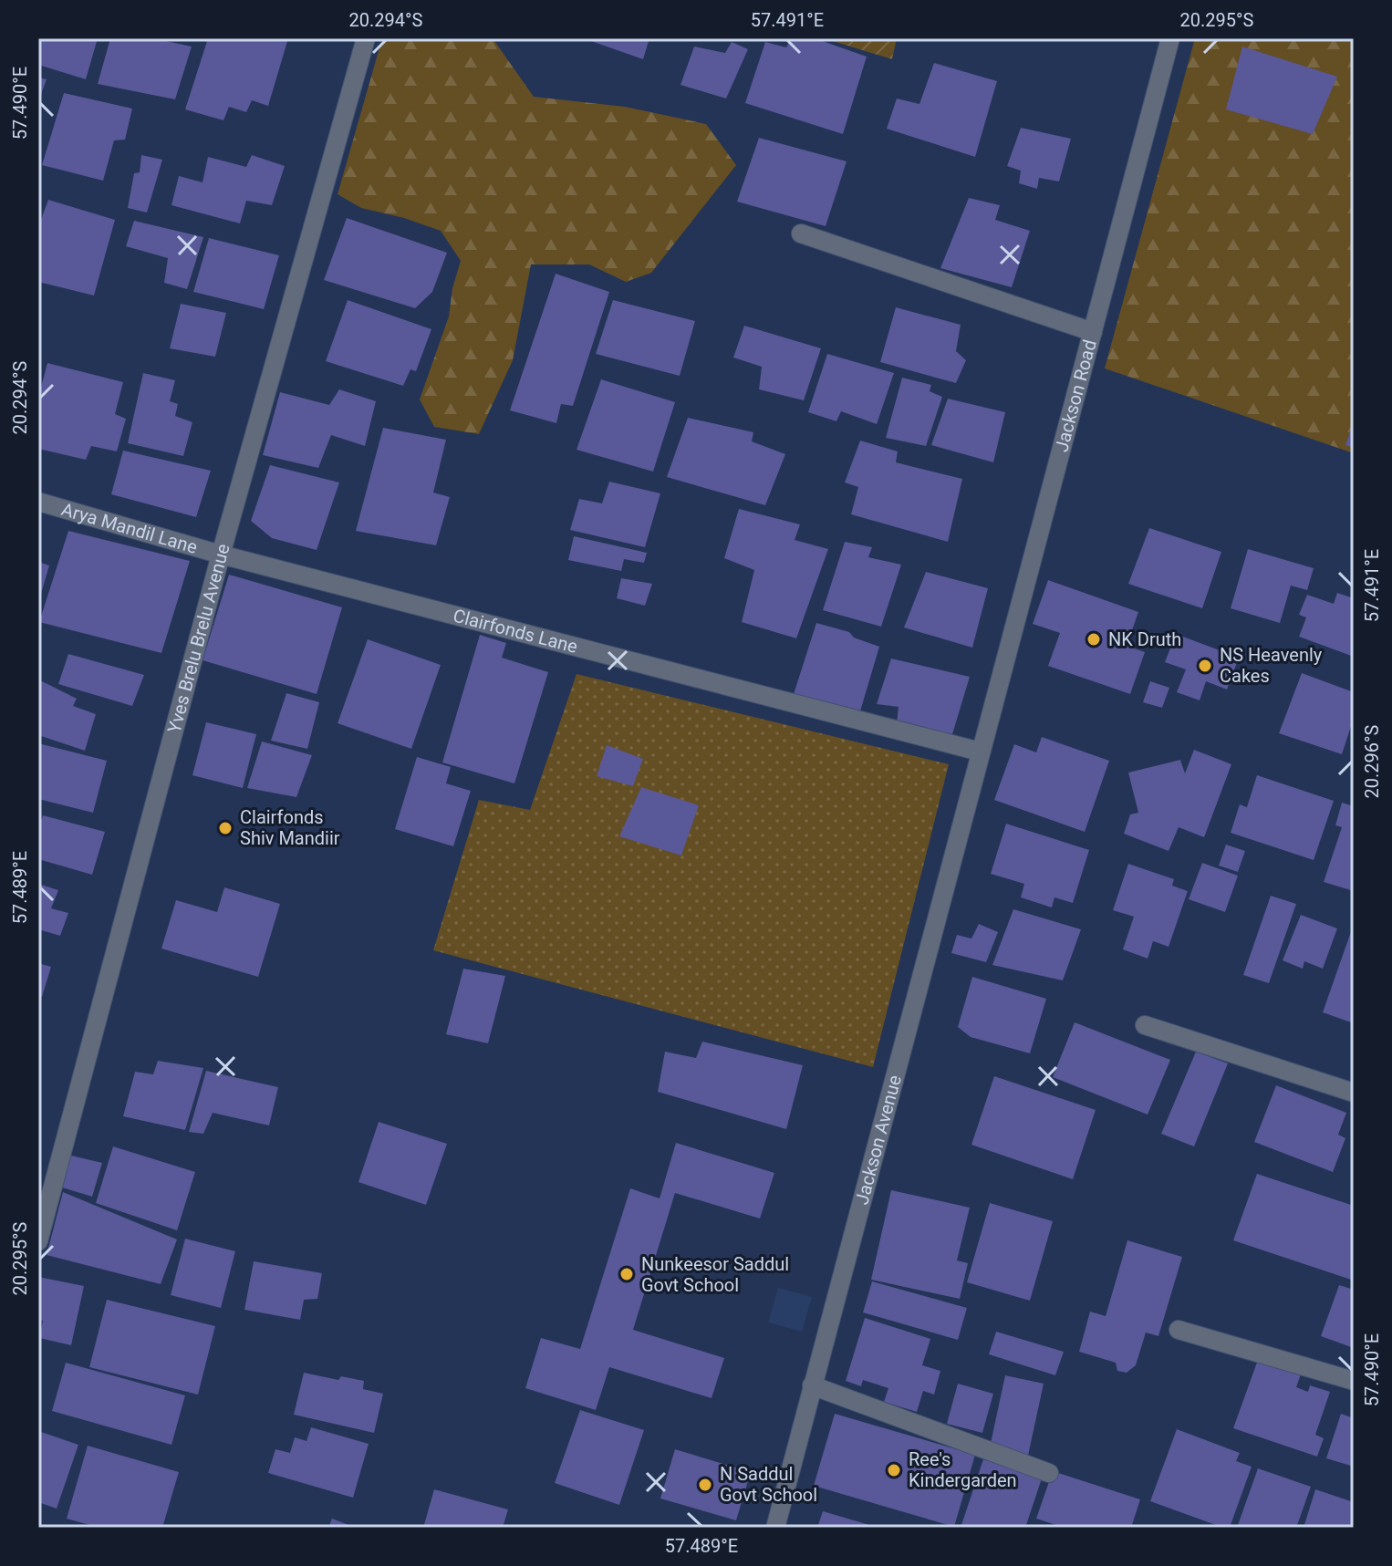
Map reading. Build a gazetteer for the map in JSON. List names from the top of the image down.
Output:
{
  "streets": {
    "street": [
      "Jackson Road",
      "Arya Mandil Lane",
      "Clairfonds Lane",
      "Yves Brelu Brelu Avenue",
      "Jackson Avenue"
    ]
  },
  "crossings": [
    ["Jackson Road", "Clairfonds Lane"],
    ["Jackson Road", "Jackson Avenue"],
    ["Arya Mandil Lane", "Clairfonds Lane"],
    ["Arya Mandil Lane", "Yves Brelu Brelu Avenue"],
    ["Clairfonds Lane", "Yves Brelu Brelu Avenue"],
    ["Clairfonds Lane", "Jackson Avenue"]
  ],
  "places": [
    "NK Druth",
    "NS Heavenly Cakes",
    "Clairfonds Shiv Mandiir",
    "Nunkeesor Saddul Govt School",
    "Ree's Kindergarden",
    "N Saddul Govt School"
  ],
  "coordinates": [
    "20.294°S",
    "57.491°E",
    "20.295°S",
    "57.490°E",
    "20.296°S",
    "57.489°E"
  ]
}
